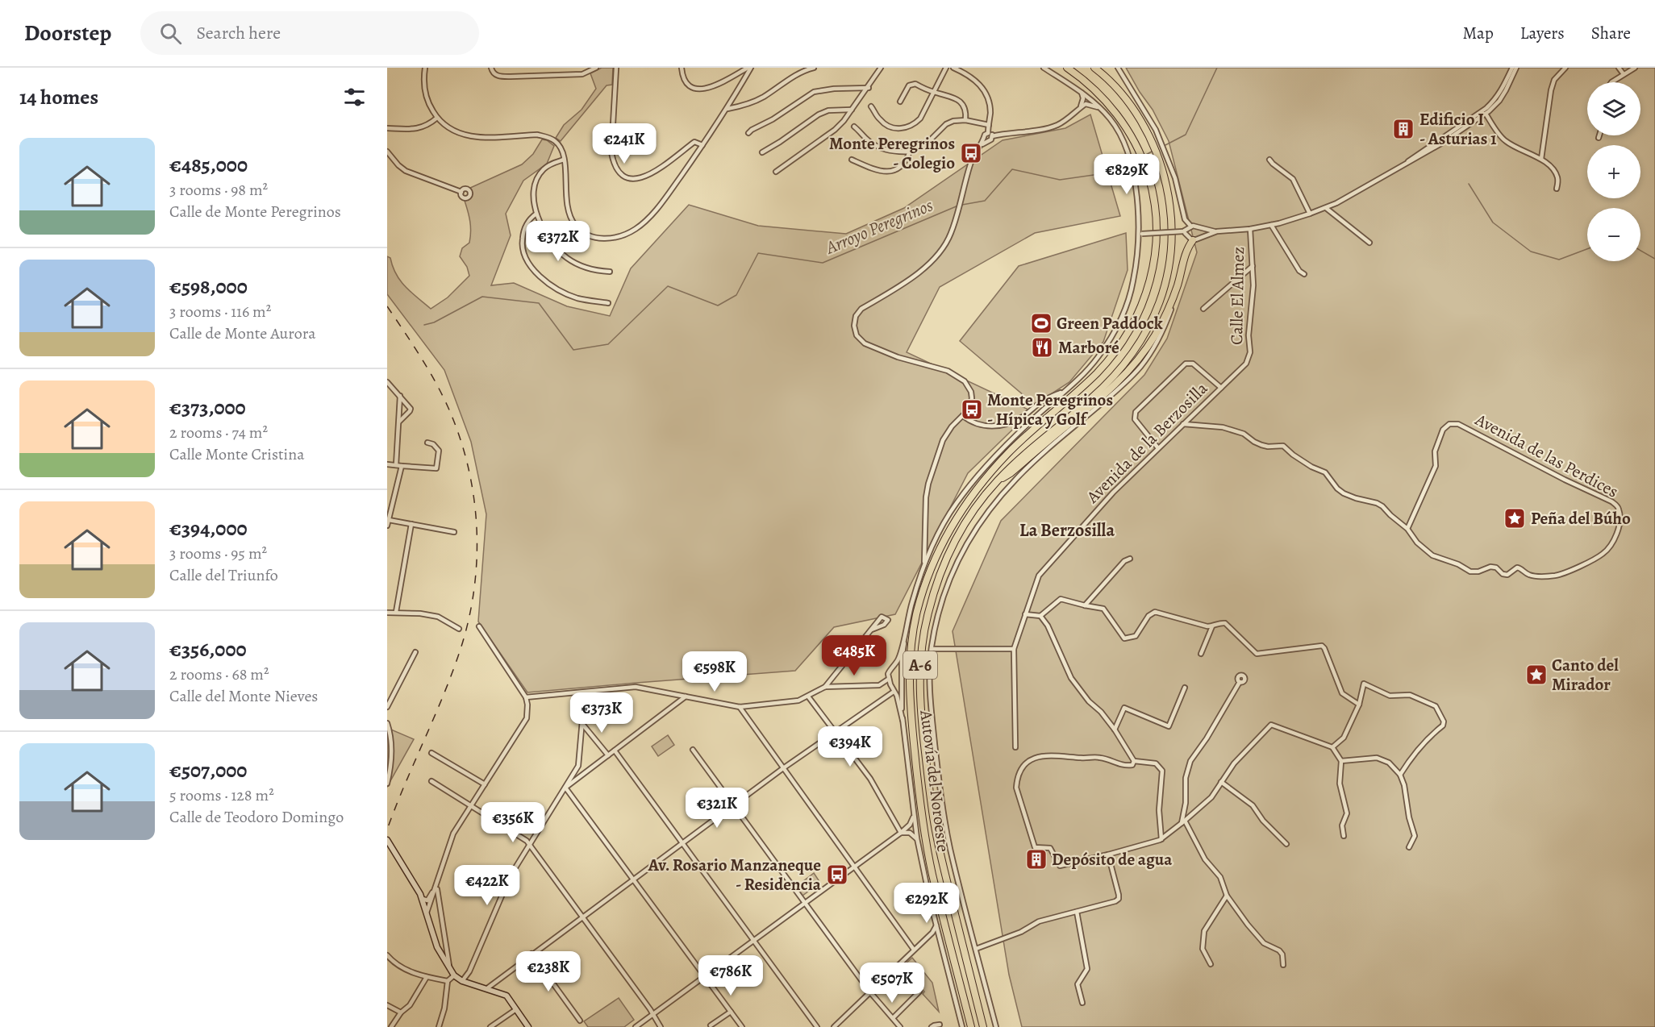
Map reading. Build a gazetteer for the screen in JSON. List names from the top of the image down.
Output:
{
  "streets": {
    "highway": ["A-6", "Autovía del Noroeste"],
    "street": ["Calle El Almez", "Avenida de la Berzosilla", "Avenida de las Perdices"]
  },
  "crossings": [
    ["Calle El Almez", "Avenida de la Berzosilla"],
    ["Avenida de la Berzosilla", "Avenida de las Perdices"]
  ],
  "districts": ["La Berzosilla"],
  "water": ["Arroyo Peregrinos"],
  "places": {
    "building": ["Edificio I - Asturias 1", "Depósito de agua"],
    "bus stop": ["Monte Peregrinos - Colegio", "Monte Peregrinos - Hípica y Golf", "Av. Rosario Manzaneque - Residencia"],
    "sports": ["Green Paddock"],
    "restaurant": ["Marboré"],
    "place": ["Peña del Búho", "Canto del Mirador"]
  },
  "page": {
    "header": "Doorstep",
    "search": "Search here",
    "nav": ["Map", "Layers", "Share"],
    "heading": "14 homes",
    "map_buttons": ["+", "−"],
    "price": [
      "€241K",
      "€829K",
      "€372K",
      "€485K",
      "€598K",
      "€373K",
      "€394K",
      "€321K",
      "€356K",
      "€422K",
      "€292K",
      "€238K",
      "€786K",
      "€507K"
    ],
    "list": [
      {
        "name": "€485,000",
        "note": "3 rooms · 98 m² · Calle de Monte Peregrinos"
      },
      {
        "name": "€598,000",
        "note": "3 rooms · 116 m² · Calle de Monte Aurora"
      },
      {
        "name": "€373,000",
        "note": "2 rooms · 74 m² · Calle Monte Cristina"
      },
      {
        "name": "€394,000",
        "note": "3 rooms · 95 m² · Calle del Triunfo"
      },
      {
        "name": "€356,000",
        "note": "2 rooms · 68 m² · Calle del Monte Nieves"
      },
      {
        "name": "€507,000",
        "note": "5 rooms · 128 m² · Calle de Teodoro Domingo"
      }
    ]
  }
}
